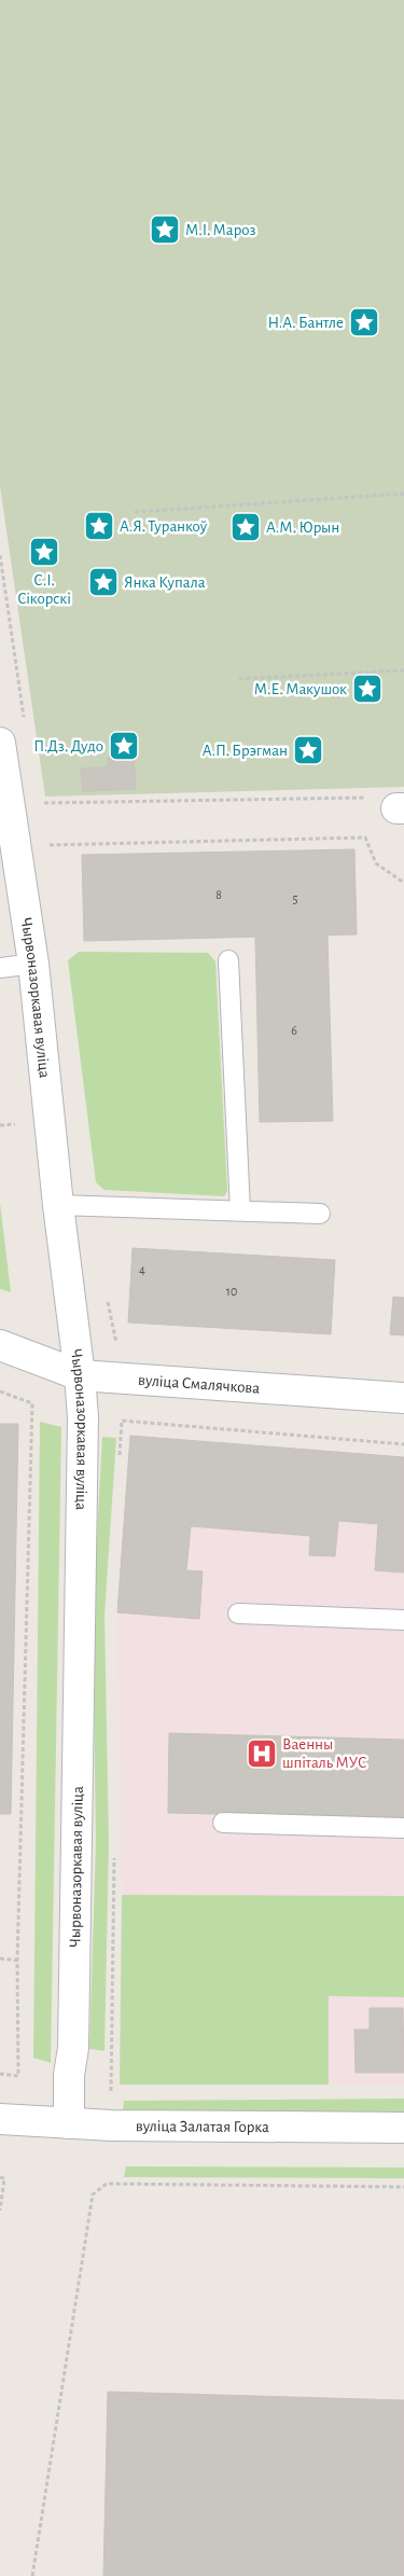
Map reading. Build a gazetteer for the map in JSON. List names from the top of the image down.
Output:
{
  "streets": {
    "street": ["Чырвоназоркавая вуліца", "вуліца Смалячкова", "вуліца Залатая Горка"]
  },
  "crossings": [
    ["Чырвоназоркавая вуліца", "вуліца Смалячкова"],
    ["Чырвоназоркавая вуліца", "вуліца Залатая Горка"]
  ],
  "places": {
    "place": [
      "М.І. Мароз",
      "Н.А. Бантле",
      "А.Я. Туранкоў",
      "А.М. Юрын",
      "С.І. Сікорскі",
      "Янка Купала",
      "М.Е. Макушок",
      "П.Дз. Дудо",
      "А.П. Брэгман"
    ],
    "hospital": ["Ваенны шпіталь МУС"]
  },
  "house_numbers": [
    "8",
    "5",
    "6",
    "4",
    "10"
  ]
}
